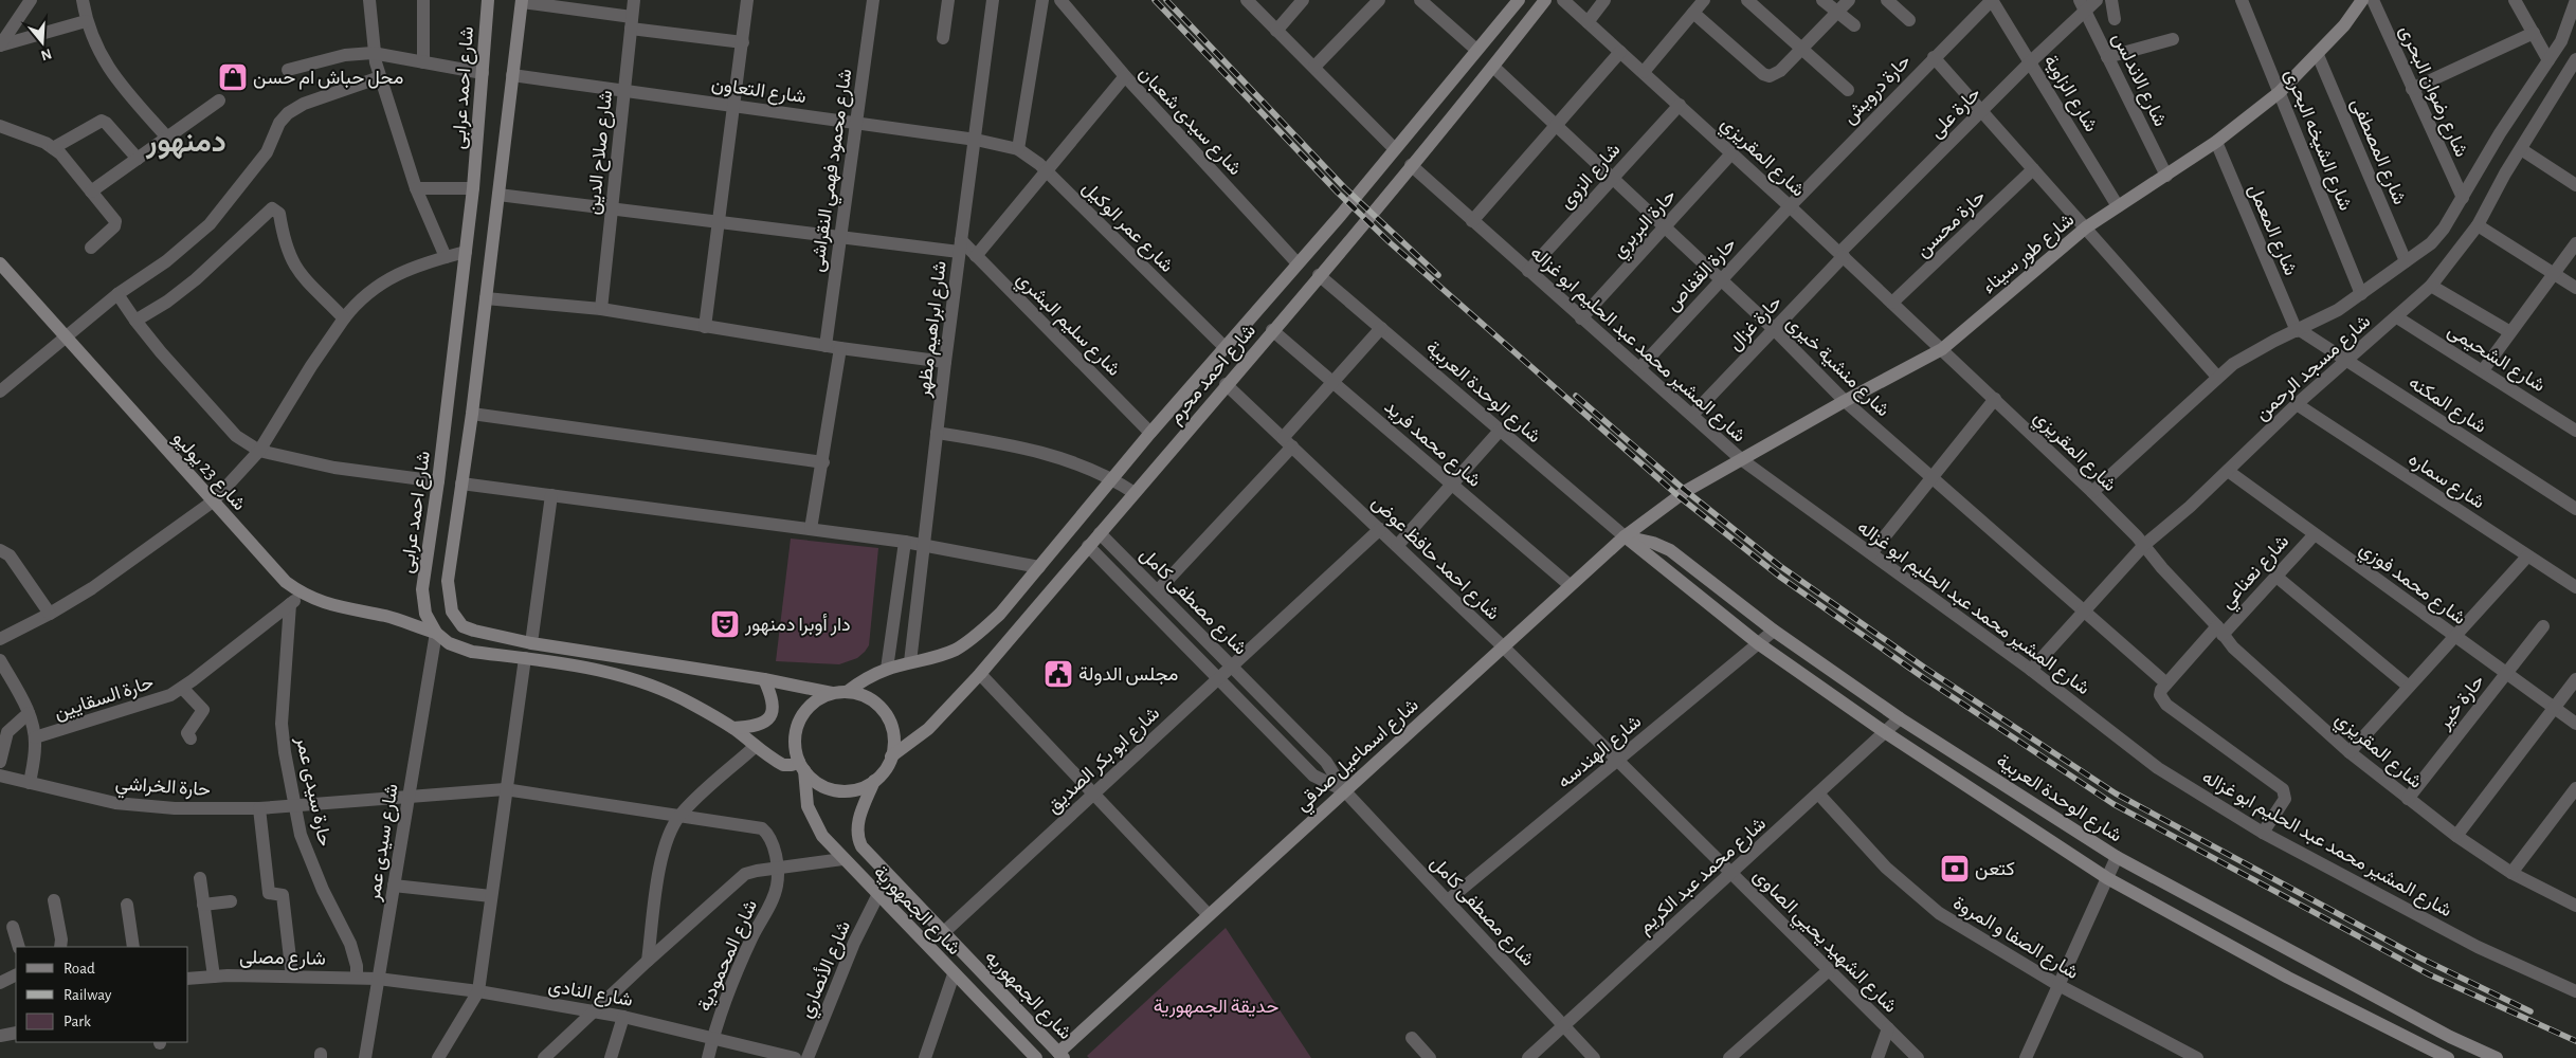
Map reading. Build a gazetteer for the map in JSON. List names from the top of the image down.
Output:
{
  "streets": {
    "main road": [
      "شارع احمد عرابى",
      "شارع طور سيناء",
      "شارع احمد محرم",
      "شارع الوحدة العربية",
      "شارع 23 يوليو",
      "شارع اسماعيل صدقي",
      "شارع الجمهورية",
      "شارع الجمهوريه"
    ],
    "street": [
      "شارع الاندلس",
      "حارة درويش",
      "شارع التعاون",
      "شارع رضوان البحرى",
      "شارع الزاوية",
      "حارة على",
      "شارع سيدى شعبان",
      "شارع الشيخه البحرى",
      "شارع المصطفى",
      "شارع صلاح الدين",
      "شارع المقريزي",
      "شارع محمود فهمي النقراشى",
      "شارع الزوى",
      "حارة البربري",
      "حارة محسن",
      "شارع عمر الوكيل",
      "شارع المعمل",
      "حارة القفاص",
      "حارة غزال",
      "شارع سليم البشري",
      "شارع ابراهيم مظهر",
      "شارع المشير محمد عبد الحليم ابو غزاله",
      "شارع الشحيمى",
      "شارع منشية خيرى",
      "شارع مسجد الرحمن",
      "شارع المكنه",
      "شارع محمد فريد",
      "شارع سماره",
      "شارع احمد حافظ عوض",
      "شارع نعناعي",
      "شارع محمد فوزي",
      "شارع مصطفى كامل",
      "حارة السقايين",
      "حارة خير",
      "شارع الهندسه",
      "شارع ابو بكر الصديق",
      "حارة الخراشي",
      "حارة سيدى عمر",
      "شارع سيدى عمر",
      "شارع محمد عبد الكريم",
      "شارع الصفا و المروة",
      "شارع الشهيد يحيي الصاوى",
      "شارع المحمودية",
      "شارع مصلى",
      "شارع الأنصاري",
      "شارع النادى"
    ]
  },
  "crossings": [
    ["شارع الاندلس", "حارة على"],
    ["شارع الاندلس", "شارع طور سيناء"],
    ["شارع احمد عرابى", "شارع 23 يوليو"],
    ["شارع احمد عرابى", "شارع سيدى عمر"],
    ["حارة درويش", "شارع الزاوية"],
    ["حارة درويش", "شارع المقريزي"],
    ["حارة درويش", "حارة القفاص"],
    ["شارع التعاون", "شارع صلاح الدين"],
    ["شارع التعاون", "شارع محمود فهمي النقراشى"],
    ["شارع التعاون", "شارع عمر الوكيل"],
    ["شارع التعاون", "شارع ابراهيم مظهر"],
    ["شارع رضوان البحرى", "شارع مسجد الرحمن"],
    ["شارع الزاوية", "حارة على"],
    ["شارع الزاوية", "شارع طور سيناء"],
    ["حارة على", "شارع المقريزي"],
    ["حارة على", "حارة غزال"],
    ["شارع سيدى شعبان", "شارع احمد محرم"],
    ["شارع الشيخه البحرى", "شارع طور سيناء"],
    ["شارع الشيخه البحرى", "شارع مسجد الرحمن"],
    ["شارع المصطفى", "شارع طور سيناء"],
    ["شارع المصطفى", "شارع مسجد الرحمن"],
    ["شارع المقريزي", "شارع الزوى"],
    ["شارع المقريزي", "حارة البربري"],
    ["شارع المقريزي", "حارة محسن"],
    ["شارع المقريزي", "شارع طور سيناء"],
    ["شارع المقريزي", "حارة القفاص"],
    ["شارع المقريزي", "حارة غزال"],
    ["شارع المقريزي", "شارع مسجد الرحمن"],
    ["شارع المقريزي", "شارع نعناعي"],
    ["شارع المقريزي", "حارة خير"],
    ["شارع الزوى", "شارع المشير محمد عبد الحليم ابو غزاله"],
    ["شارع الزوى", "شارع منشية خيرى"],
    ["حارة البربري", "شارع المشير محمد عبد الحليم ابو غزاله"],
    ["حارة البربري", "شارع منشية خيرى"],
    ["شارع عمر الوكيل", "شارع احمد محرم"],
    ["شارع المعمل", "شارع طور سيناء"],
    ["شارع المعمل", "شارع مسجد الرحمن"],
    ["شارع المعمل", "شارع المكنه"],
    ["شارع طور سيناء", "شارع المشير محمد عبد الحليم ابو غزاله"],
    ["شارع طور سيناء", "شارع منشية خيرى"],
    ["شارع طور سيناء", "شارع اسماعيل صدقي"],
    ["حارة القفاص", "شارع المشير محمد عبد الحليم ابو غزاله"],
    ["حارة القفاص", "شارع منشية خيرى"],
    ["حارة غزال", "شارع المشير محمد عبد الحليم ابو غزاله"],
    ["حارة غزال", "شارع منشية خيرى"],
    ["شارع سليم البشري", "شارع ابراهيم مظهر"],
    ["شارع سليم البشري", "شارع احمد محرم"],
    ["شارع ابراهيم مظهر", "شارع احمد محرم"],
    ["شارع المشير محمد عبد الحليم ابو غزاله", "شارع مسجد الرحمن"],
    ["شارع المشير محمد عبد الحليم ابو غزاله", "شارع احمد محرم"],
    ["شارع الشحيمى", "شارع مسجد الرحمن"],
    ["شارع منشية خيرى", "شارع مسجد الرحمن"],
    ["شارع منشية خيرى", "شارع احمد محرم"],
    ["شارع منشية خيرى", "شارع نعناعي"],
    ["شارع مسجد الرحمن", "شارع المكنه"],
    ["شارع مسجد الرحمن", "شارع سماره"],
    ["شارع مسجد الرحمن", "شارع محمد فوزي"],
    ["شارع احمد محرم", "شارع الوحدة العربية"],
    ["شارع احمد محرم", "شارع محمد فريد"],
    ["شارع احمد محرم", "شارع احمد حافظ عوض"],
    ["شارع احمد محرم", "شارع مصطفى كامل"],
    ["شارع احمد محرم", "شارع الجمهورية"],
    ["شارع احمد محرم", "شارع الجمهوريه"],
    ["شارع الوحدة العربية", "شارع الهندسه"],
    ["شارع الوحدة العربية", "شارع اسماعيل صدقي"],
    ["شارع الوحدة العربية", "شارع محمد عبد الكريم"],
    ["شارع محمد فريد", "شارع اسماعيل صدقي"],
    ["شارع 23 يوليو", "حارة السقايين"],
    ["شارع 23 يوليو", "شارع سيدى عمر"],
    ["شارع احمد حافظ عوض", "شارع الهندسه"],
    ["شارع احمد حافظ عوض", "شارع اسماعيل صدقي"],
    ["شارع احمد حافظ عوض", "شارع ابو بكر الصديق"],
    ["شارع احمد حافظ عوض", "شارع الشهيد يحيي الصاوى"],
    ["شارع نعناعي", "شارع محمد فوزي"],
    ["شارع محمد فوزي", "حارة خير"],
    ["شارع مصطفى كامل", "شارع الهندسه"],
    ["شارع مصطفى كامل", "شارع اسماعيل صدقي"],
    ["شارع مصطفى كامل", "شارع ابو بكر الصديق"],
    ["شارع مصطفى كامل", "شارع محمد عبد الكريم"],
    ["حارة السقايين", "حارة سيدى عمر"],
    ["شارع الهندسه", "شارع الشهيد يحيي الصاوى"],
    ["شارع اسماعيل صدقي", "شارع الجمهوريه"],
    ["شارع ابو بكر الصديق", "شارع الجمهوريه"],
    ["حارة الخراشي", "حارة سيدى عمر"],
    ["حارة الخراشي", "شارع سيدى عمر"],
    ["حارة الخراشي", "شارع المحمودية"],
    ["حارة سيدى عمر", "شارع مصلى"],
    ["شارع سيدى عمر", "شارع مصلى"],
    ["شارع سيدى عمر", "شارع النادى"],
    ["شارع محمد عبد الكريم", "شارع الصفا و المروة"],
    ["شارع محمد عبد الكريم", "شارع الشهيد يحيي الصاوى"],
    ["شارع الجمهورية", "شارع الأنصاري"],
    ["شارع الجمهورية", "شارع الجمهوريه"],
    ["شارع المحمودية", "شارع النادى"],
    ["شارع مصلى", "شارع النادى"]
  ],
  "districts": ["دمنهور"],
  "parks": ["حديقة الجمهورية"],
  "places": {
    "shop": ["محل حباش ام حسن"],
    "theatre": ["دار أوبرا دمنهور"],
    "public building": ["مجلس الدولة"],
    "bank": ["كتعن"]
  },
  "legend": ["Road", "Railway", "Park"],
  "north": "bottom"
}
